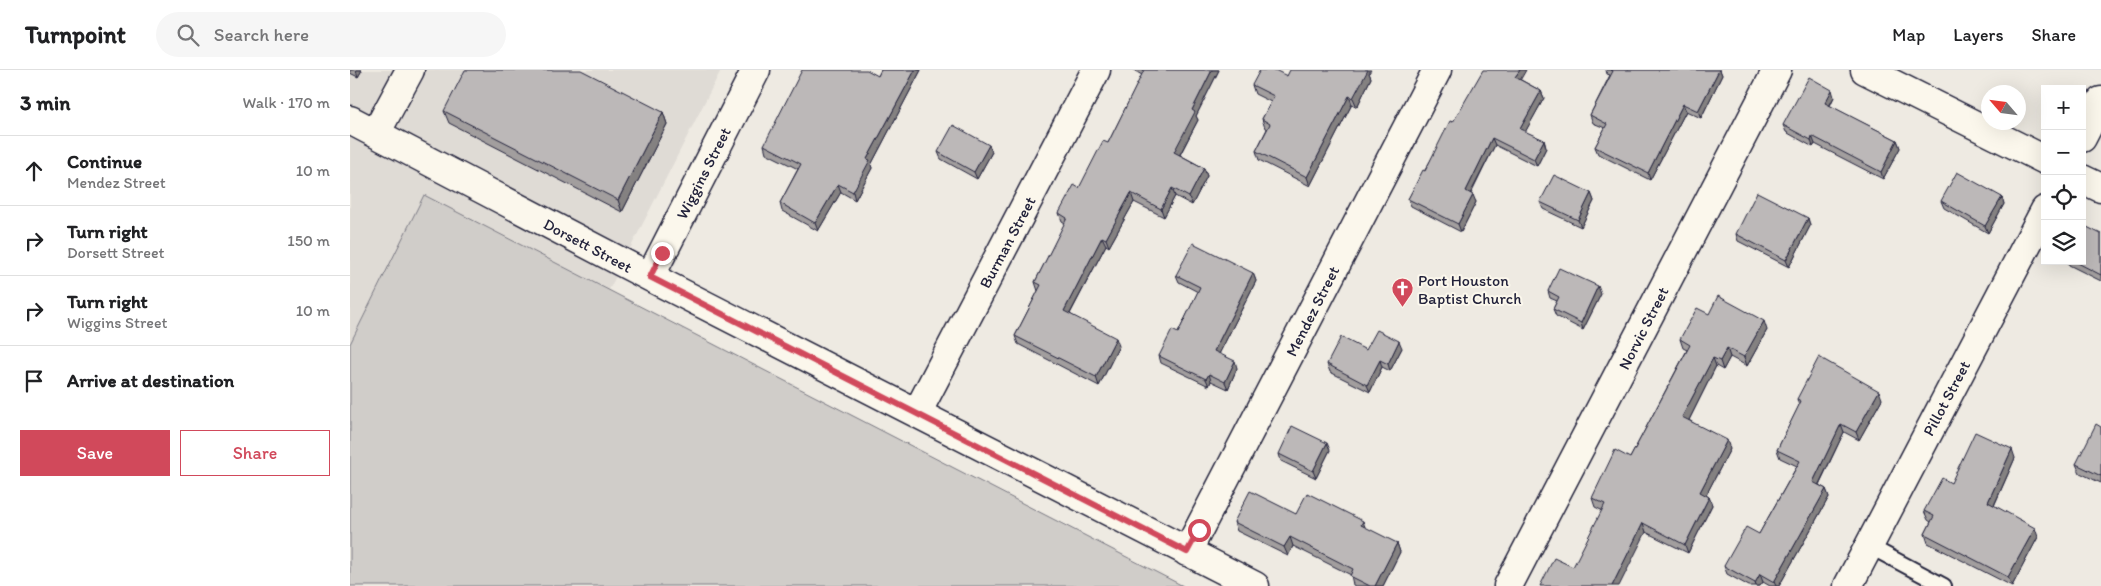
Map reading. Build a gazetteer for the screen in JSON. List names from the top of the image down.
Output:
{
  "streets": {
    "street": [
      "Wiggins Street",
      "Burman Street",
      "Dorsett Street",
      "Mendez Street",
      "Norvic Street",
      "Pillot Street"
    ]
  },
  "crossings": [
    ["Wiggins Street", "Dorsett Street"],
    ["Burman Street", "Dorsett Street"],
    ["Dorsett Street", "Mendez Street"]
  ],
  "places": {
    "church": ["Port Houston Baptist Church"]
  },
  "north": "top left",
  "page": {
    "header": "Turnpoint",
    "search": "Search here",
    "nav": ["Map", "Layers", "Share"],
    "heading": ["3 min", "Walk · 170 m"],
    "map_buttons": ["+", "−"],
    "list": [
      ["Continue", "Mendez Street", "10 m"],
      ["Turn right", "Dorsett Street", "150 m"],
      ["Turn right", "Wiggins Street", "10 m"],
      "Arrive at destination"
    ],
    "buttons": ["Save", "Share"]
  }
}
